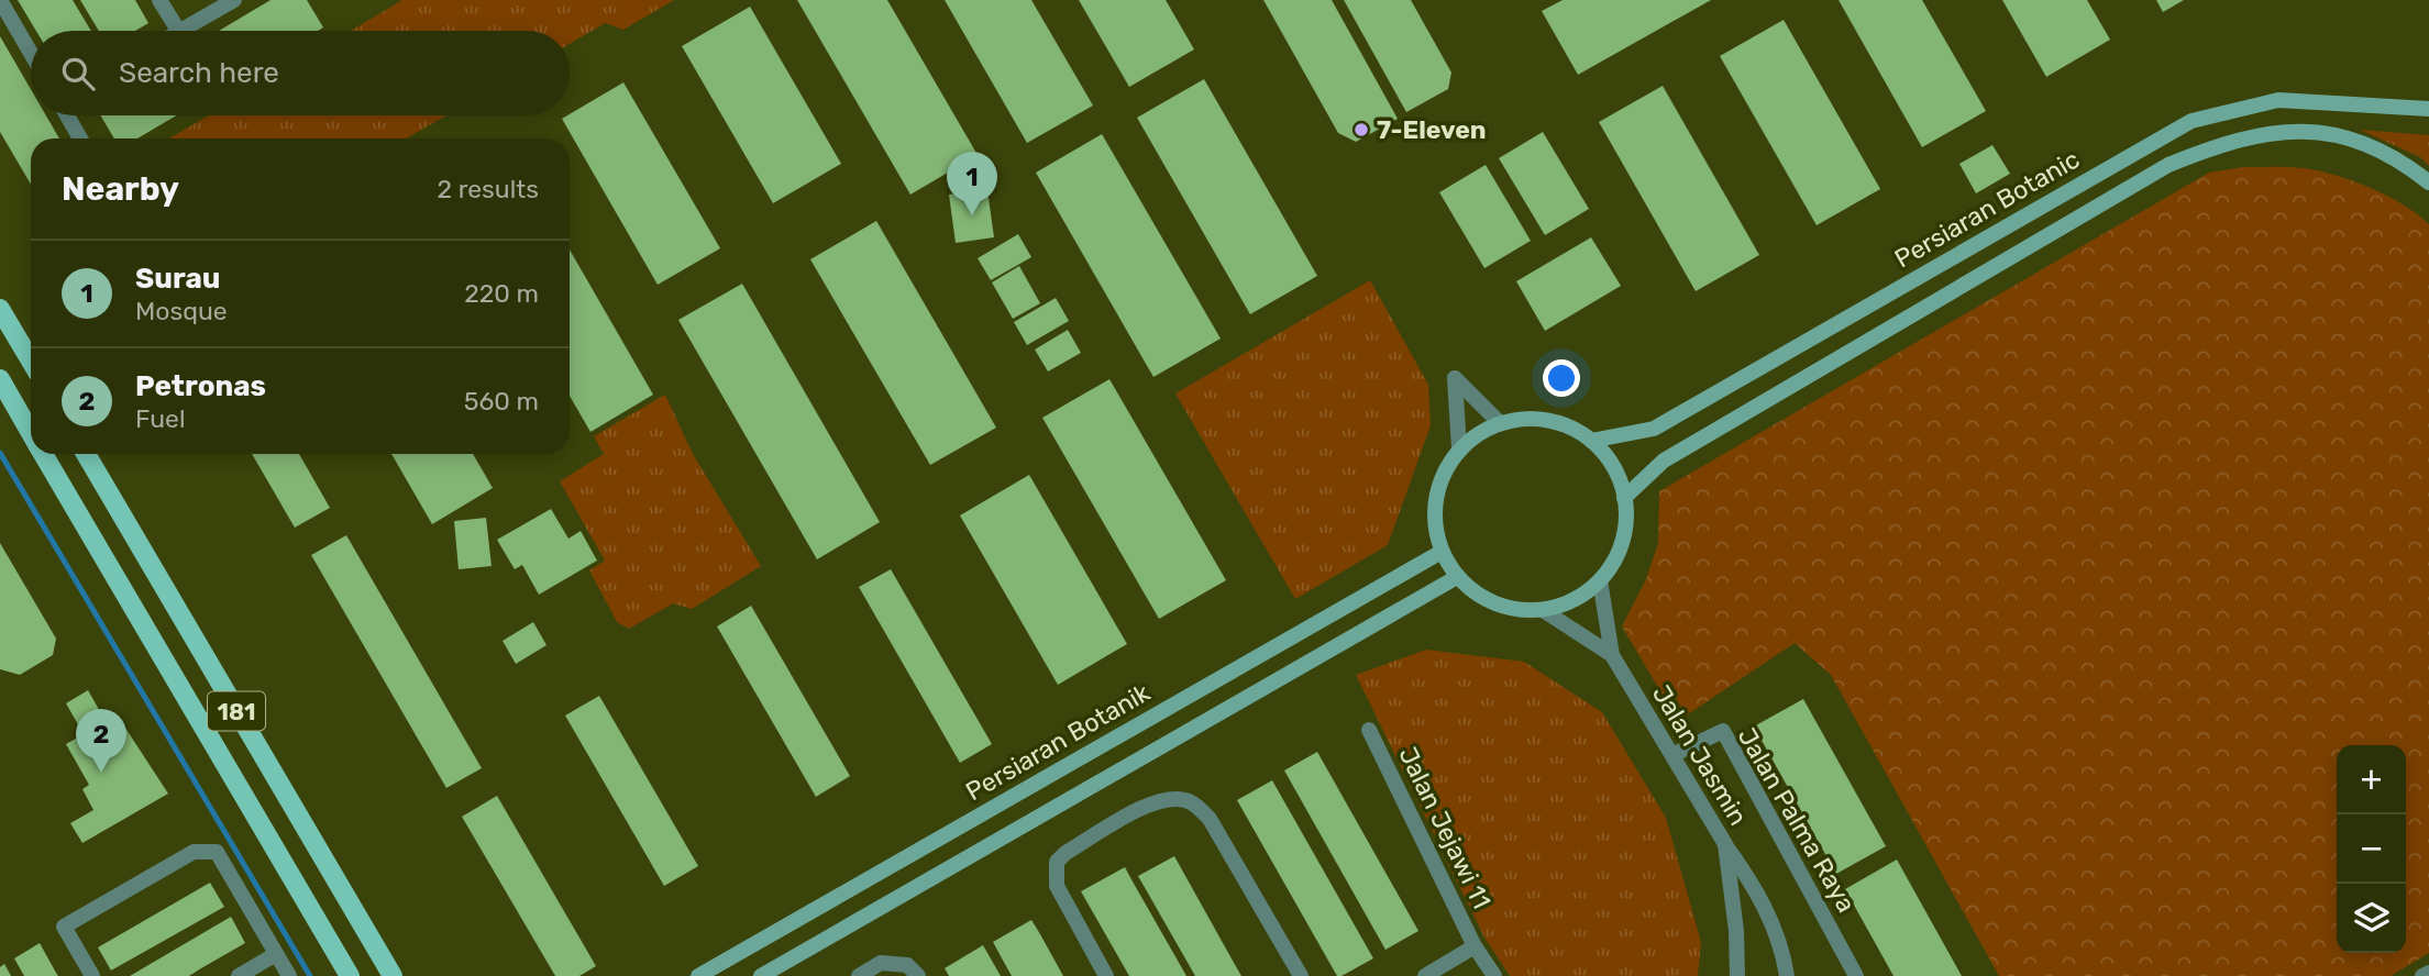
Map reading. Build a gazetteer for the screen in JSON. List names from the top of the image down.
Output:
{
  "streets": {
    "main road": ["Persiaran Botanic", "181", "Persiaran Botanik"],
    "street": ["Jalan Jasmin", "Jalan Palma Raya", "Jalan Jejawi 11"]
  },
  "crossings": [
    ["Persiaran Botanic", "Persiaran Botanik"],
    ["Persiaran Botanic", "Jalan Jasmin"],
    ["Persiaran Botanik", "Jalan Jasmin"],
    ["Jalan Jasmin", "Jalan Palma Raya"]
  ],
  "places": ["7-Eleven"],
  "page": {
    "search": "Search here",
    "heading": ["Nearby", "2 results"],
    "pins": ["1", "2"],
    "list": [
      {
        "mark": "1",
        "name": "Surau",
        "note": "Mosque",
        "value": "220 m"
      },
      {
        "mark": "2",
        "name": "Petronas",
        "note": "Fuel",
        "value": "560 m"
      }
    ],
    "map_buttons": ["+", "−"]
  }
}
